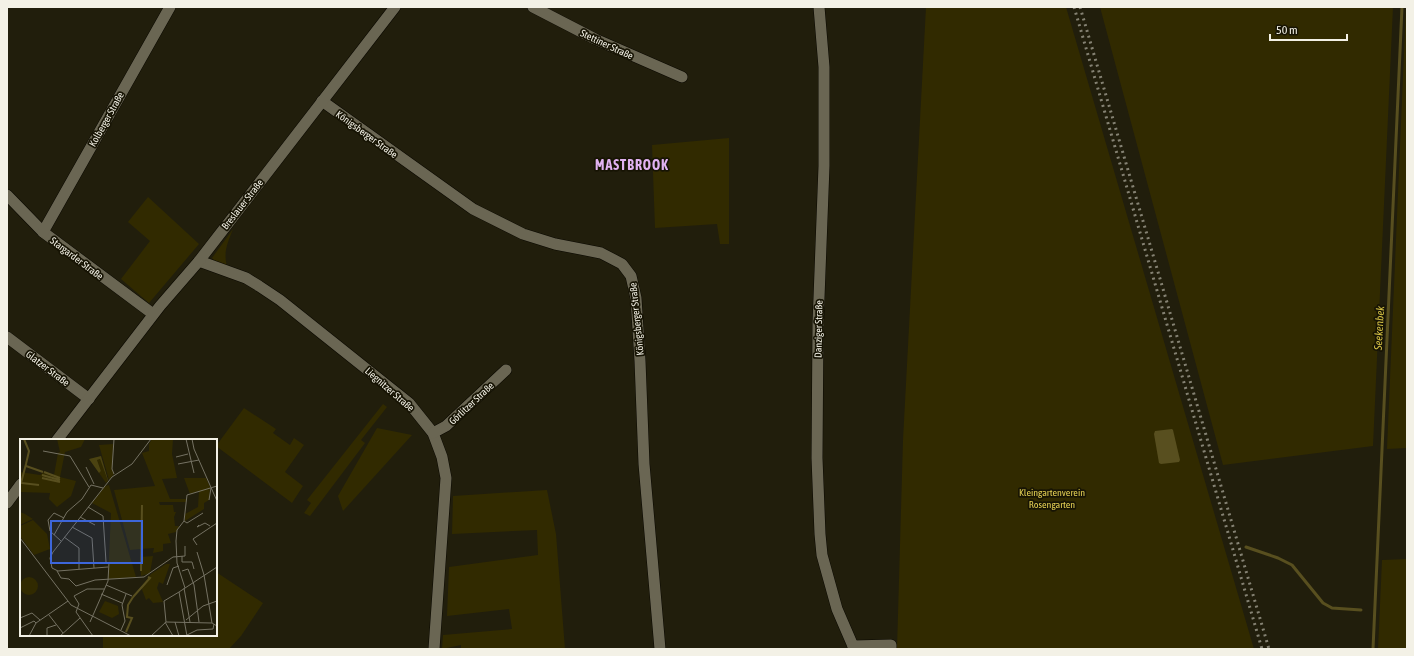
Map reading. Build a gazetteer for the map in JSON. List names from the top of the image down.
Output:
{
  "streets": {
    "street": [
      "Stettiner Straße",
      "Kolberger Straße",
      "Königsberger Straße",
      "Breslauer Straße",
      "Stargarder Straße",
      "Danziger Straße",
      "Glatzer Straße",
      "Liegnitzer Straße",
      "Görlitzer Straße"
    ]
  },
  "crossings": [
    ["Kolberger Straße", "Stargarder Straße"],
    ["Königsberger Straße", "Breslauer Straße"],
    ["Breslauer Straße", "Stargarder Straße"],
    ["Breslauer Straße", "Glatzer Straße"],
    ["Breslauer Straße", "Liegnitzer Straße"],
    ["Liegnitzer Straße", "Görlitzer Straße"]
  ],
  "districts": ["MASTBROOK"],
  "water": ["Seekenbek"],
  "parks": ["Kleingartenverein Rosengarten"],
  "scale_bar": "50 m"
}
